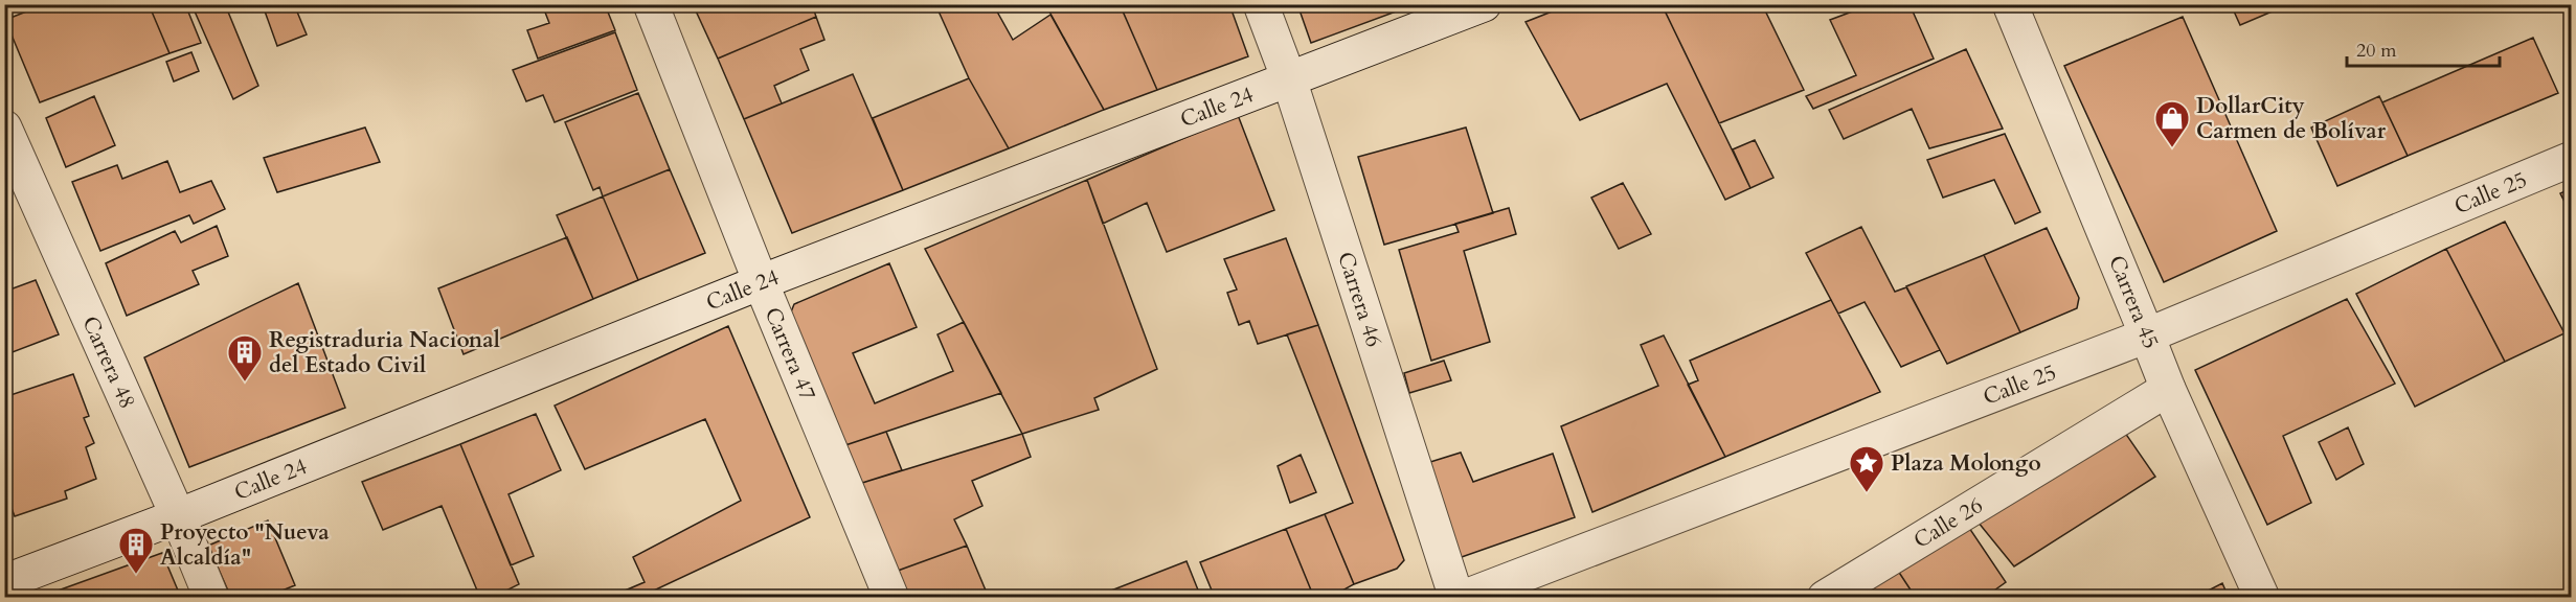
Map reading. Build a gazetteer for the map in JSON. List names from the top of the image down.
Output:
{
  "streets": {
    "street": [
      "Calle 24",
      "Calle 25",
      "Carrera 46",
      "Carrera 45",
      "Carrera 47",
      "Carrera 48",
      "Calle 26"
    ]
  },
  "crossings": [
    ["Calle 24", "Carrera 46"],
    ["Calle 24", "Carrera 47"],
    ["Calle 24", "Carrera 48"],
    ["Calle 25", "Carrera 45"],
    ["Carrera 45", "Calle 26"]
  ],
  "places": {
    "shop": ["DollarCity Carmen de Bolívar"],
    "building": ["Registraduria Nacional del Estado Civil", "Proyecto \"Nueva Alcaldía\""],
    "place": ["Plaza Molongo"]
  },
  "scale_bar": "20 m"
}
